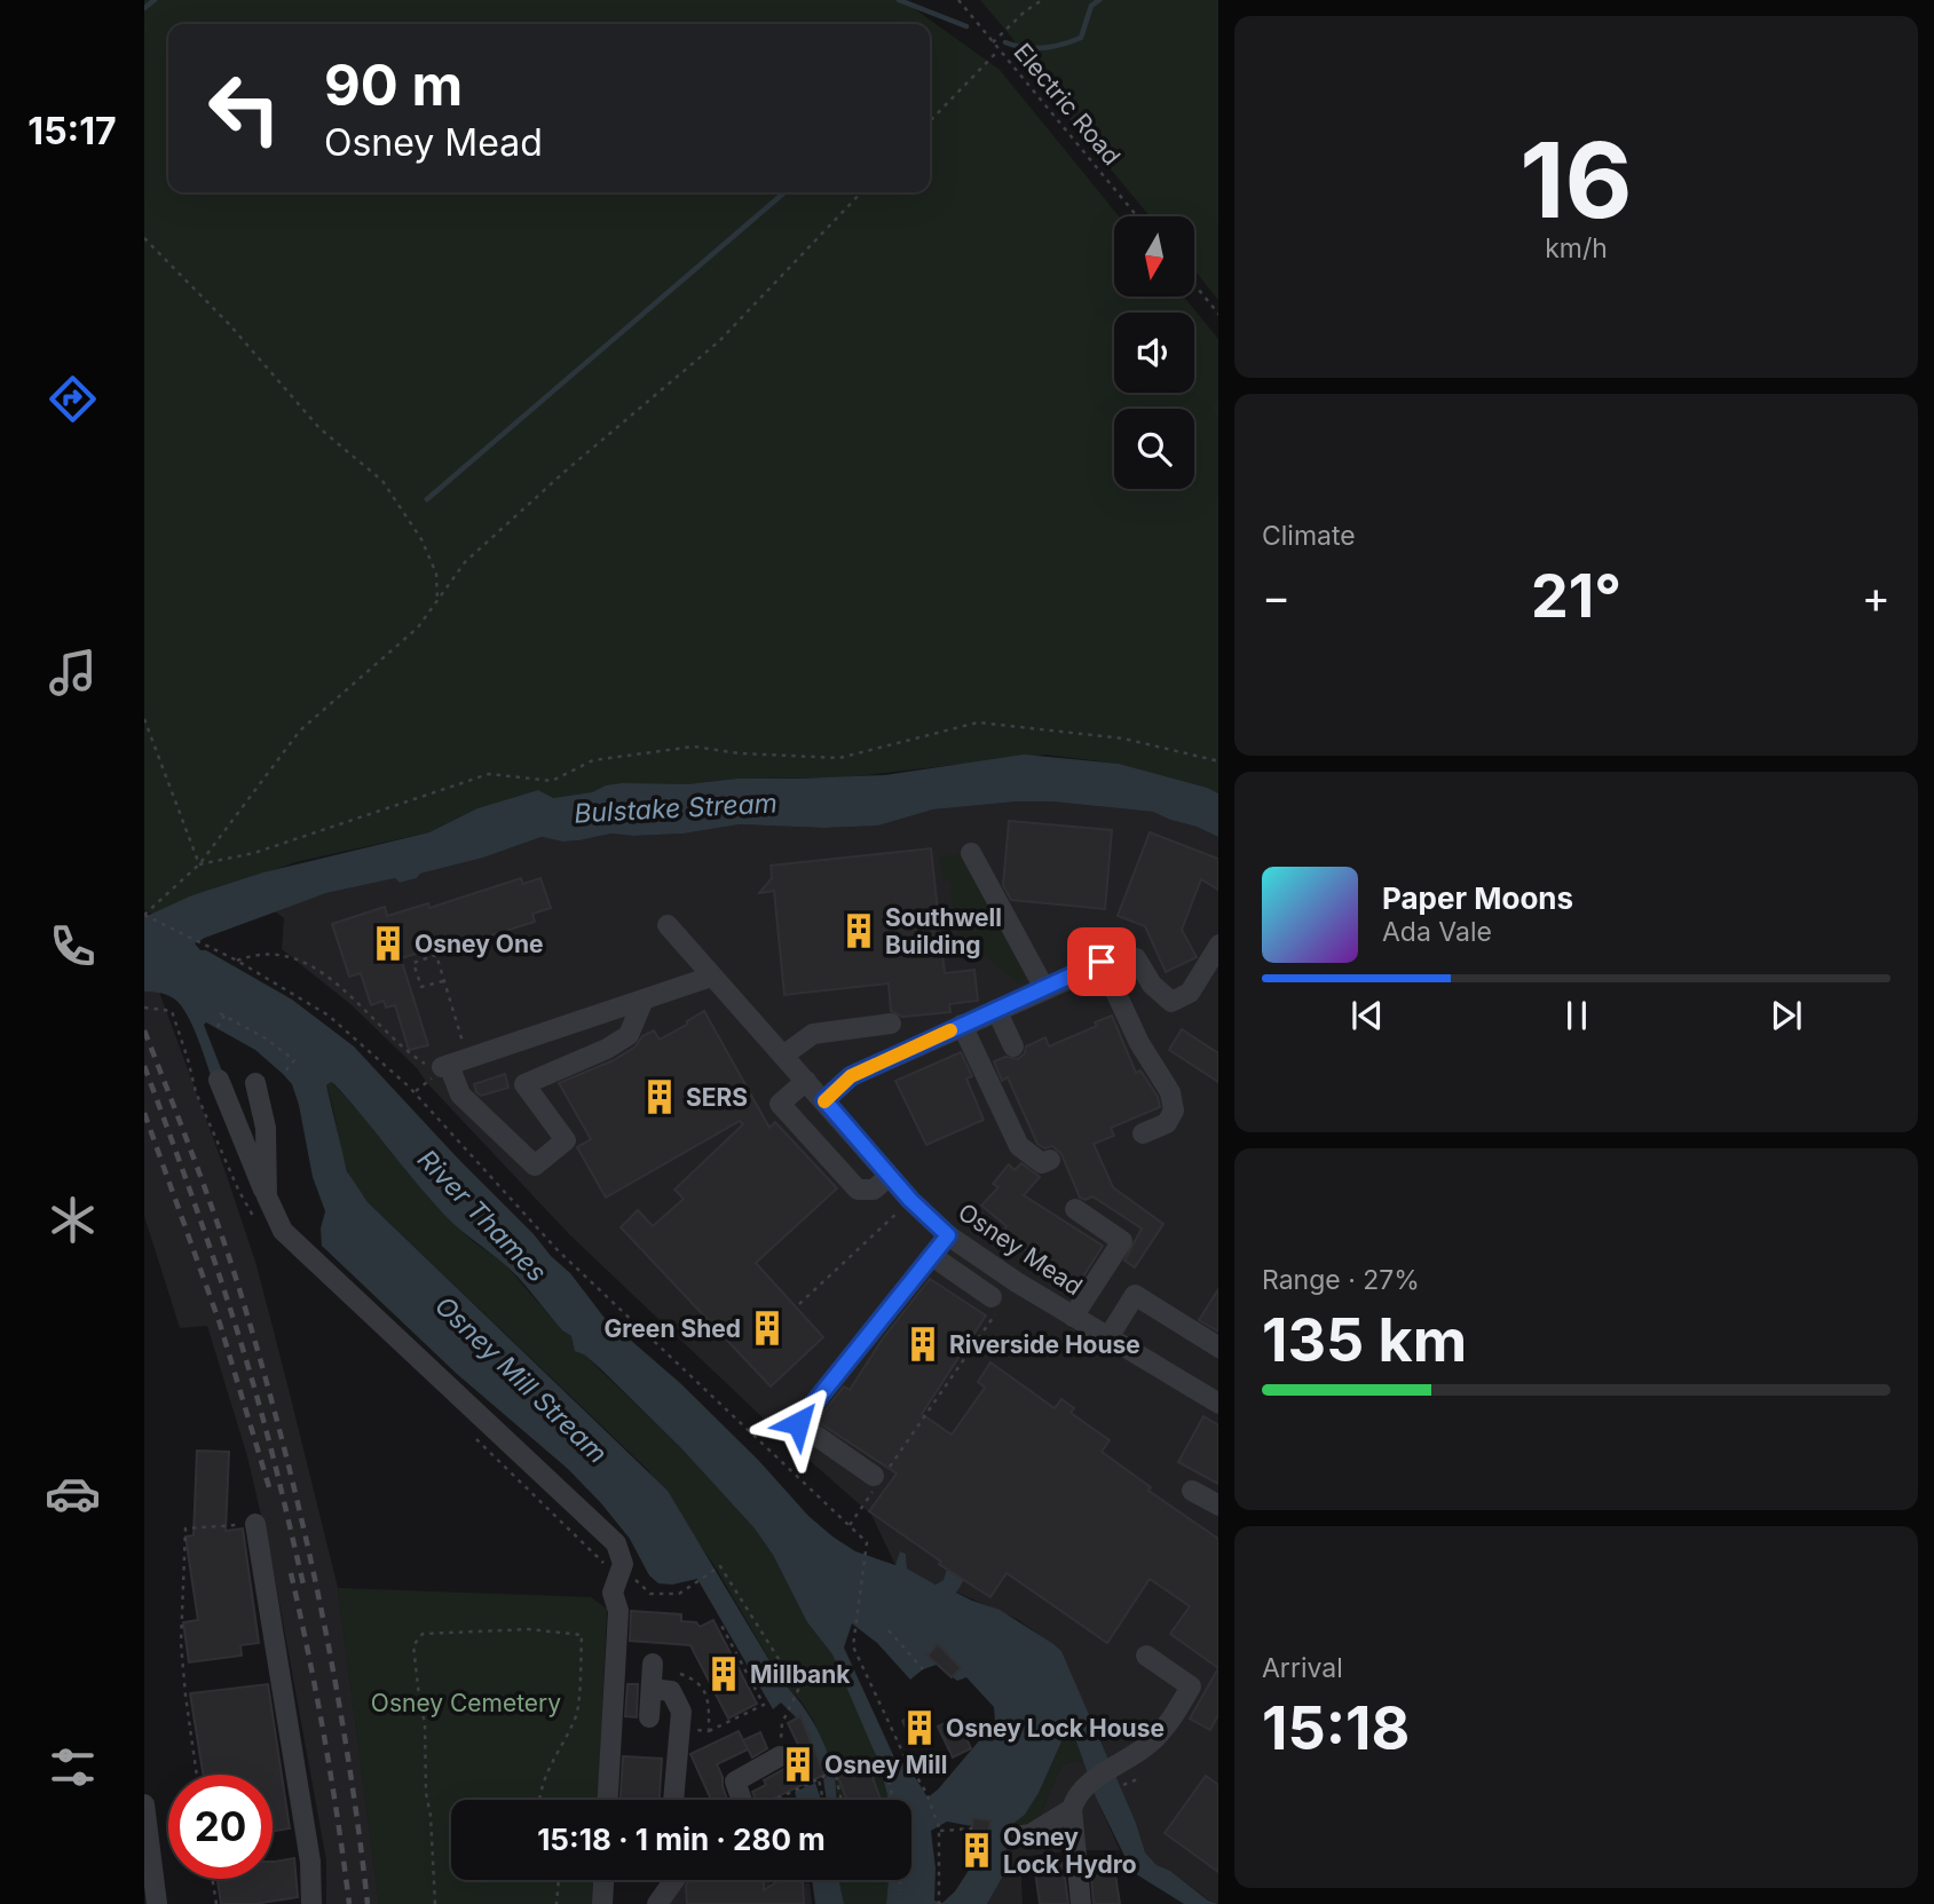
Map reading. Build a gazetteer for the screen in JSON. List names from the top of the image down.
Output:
{
  "streets": {
    "street": ["Osney Mead"],
    "path": ["Electric Road"]
  },
  "water": ["Bulstake Stream", "River Thames", "Osney Mill Stream"],
  "parks": ["Osney Cemetery"],
  "places": {
    "building": [
      "Southwell Building",
      "Osney One",
      "SERS",
      "Green Shed",
      "Riverside House",
      "Millbank",
      "Osney Lock House",
      "Osney Mill",
      "Osney Lock Hydro"
    ]
  },
  "north": "bottom",
  "page": {
    "tabs": "15:17",
    "tile": [
      ["16", "km/h"],
      "Climate",
      ["Range · 27%", "135 km"],
      ["Arrival", "15:18"]
    ],
    "turn": ["90 m", "Osney Mead"],
    "heat": ["−", "21°", "+"],
    "song": ["Paper Moons", "Ada Vale"],
    "limit": "20",
    "trip": "15:18 · 1 min · 280 m"
  }
}
